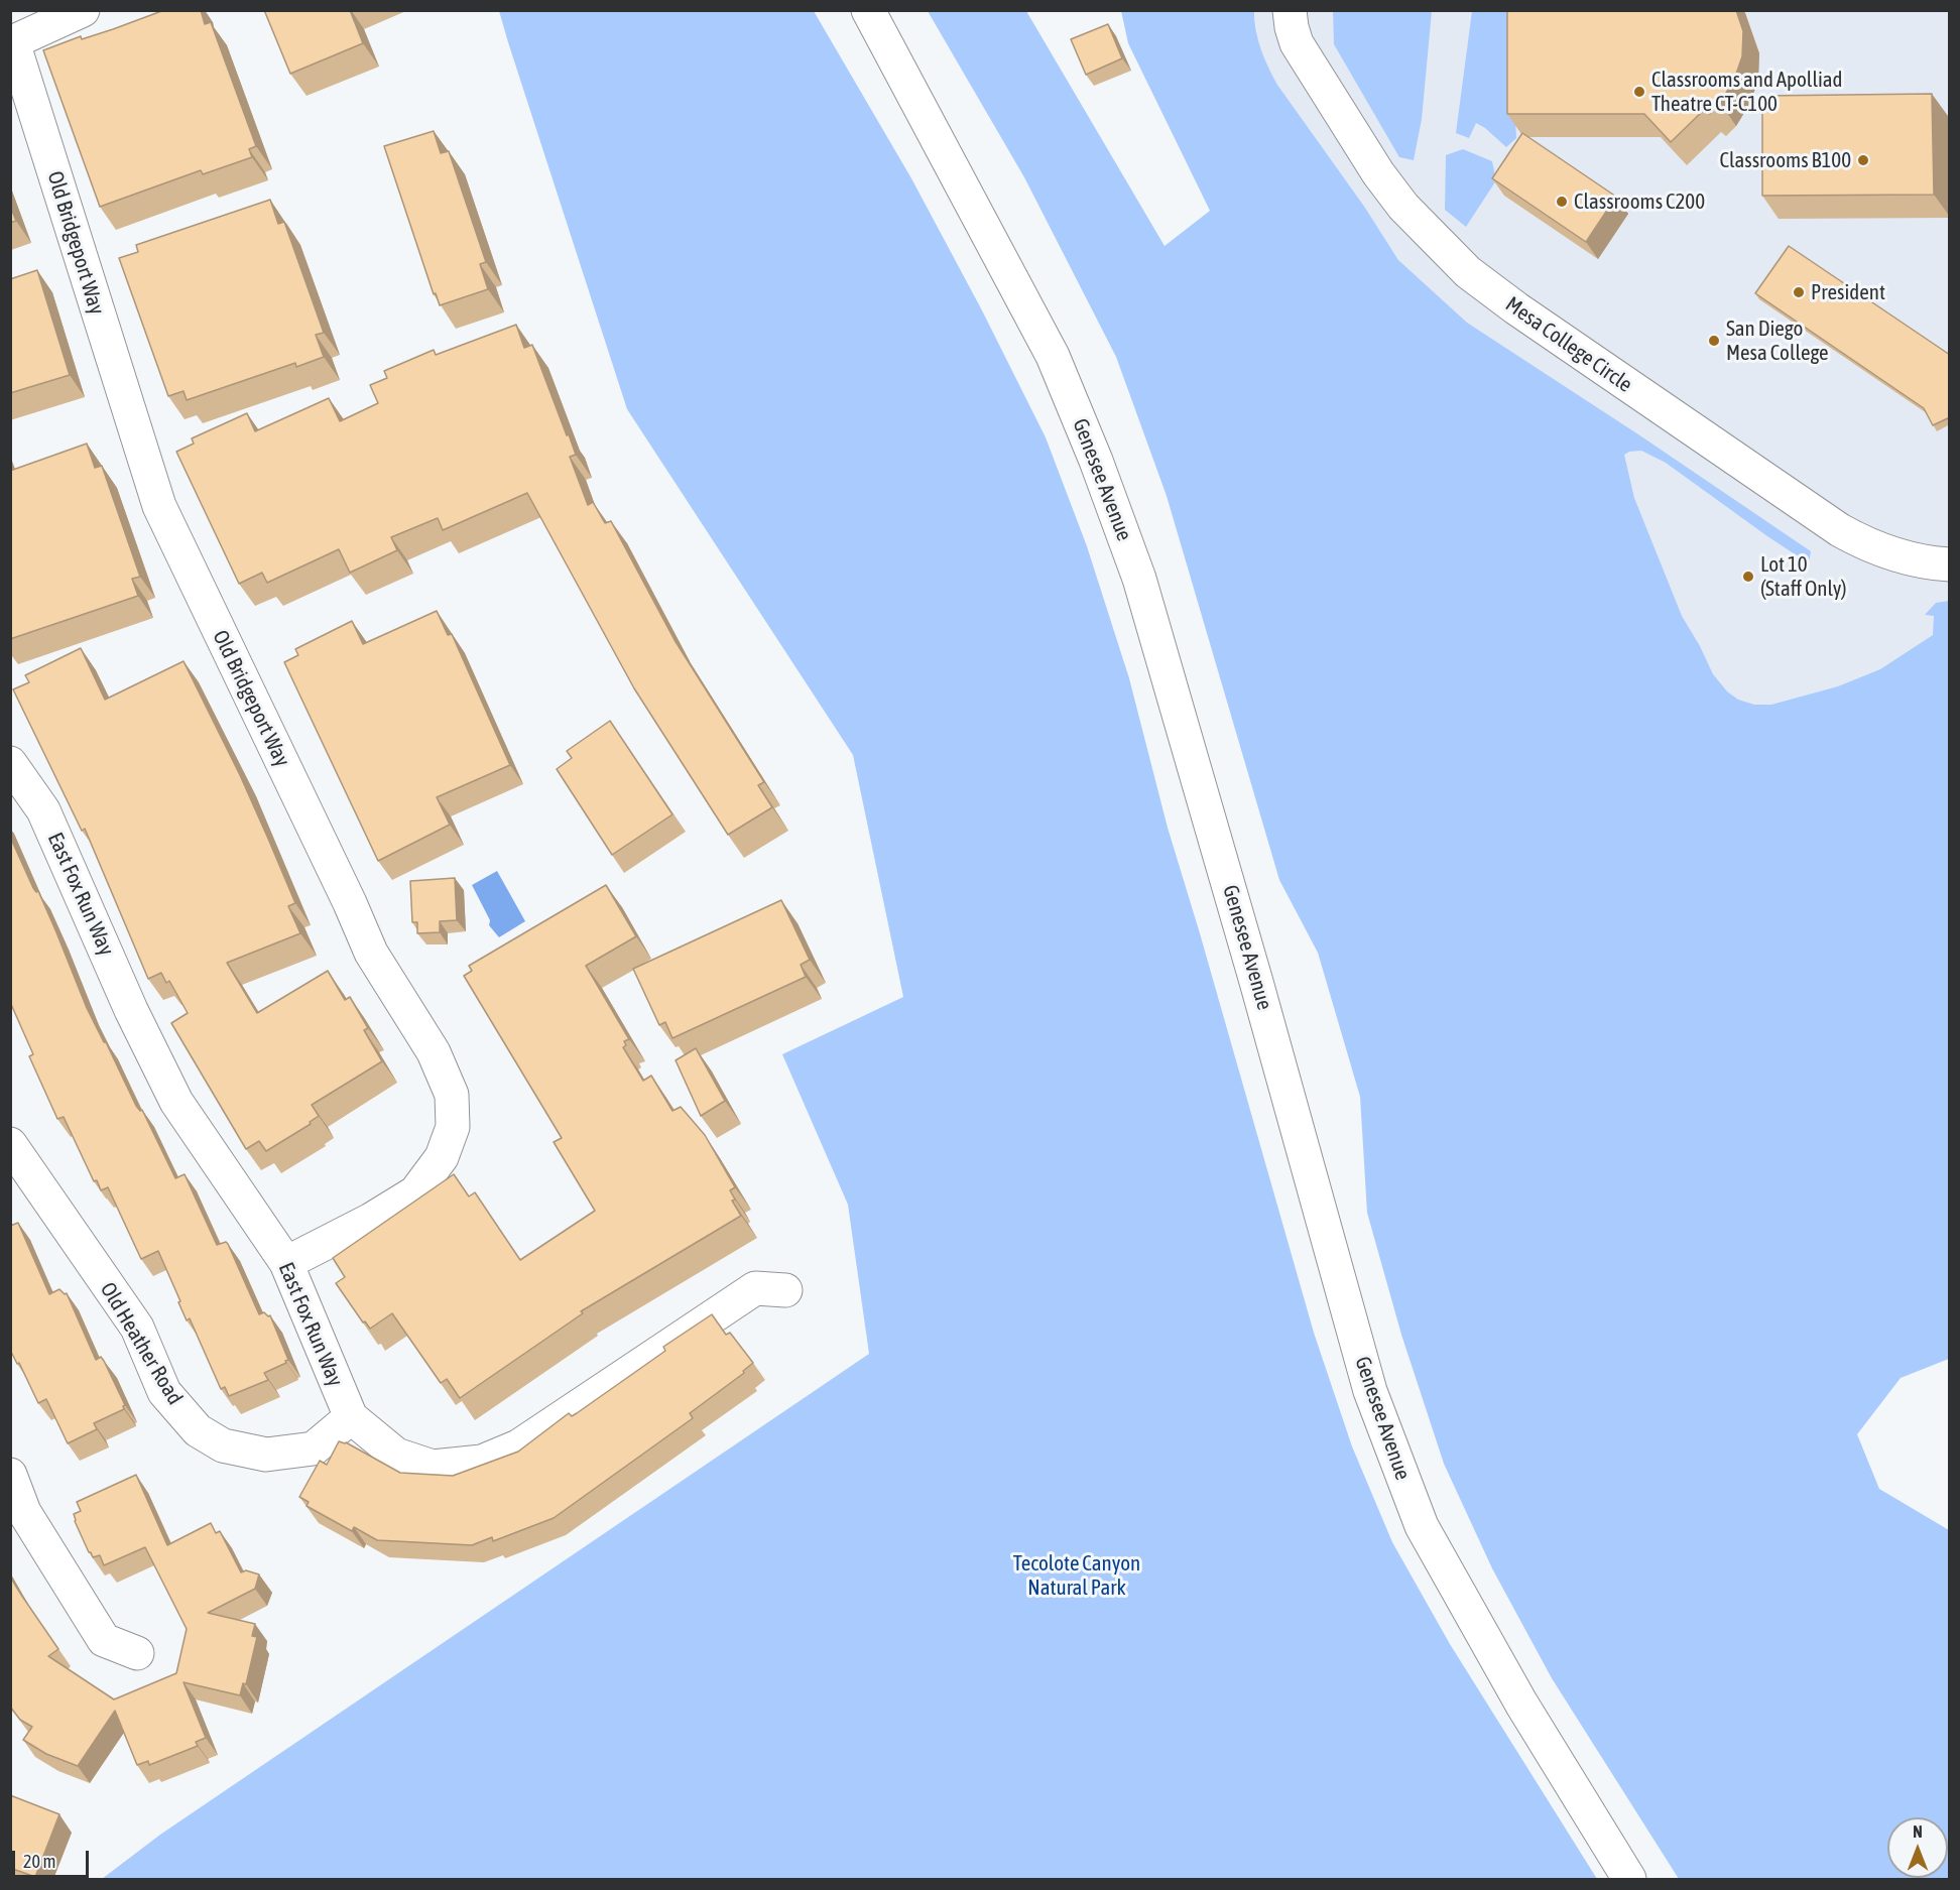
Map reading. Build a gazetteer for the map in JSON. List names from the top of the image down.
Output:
{
  "streets": {
    "street": [
      "Old Bridgeport Way",
      "Mesa College Circle",
      "Genesee Avenue",
      "East Fox Run Way",
      "Old Heather Road"
    ]
  },
  "crossings": [
    ["Old Bridgeport Way", "East Fox Run Way"],
    ["East Fox Run Way", "Old Heather Road"]
  ],
  "parks": ["Tecolote Canyon Natural Park"],
  "places": [
    "Classrooms and Apolliad Theatre CT-C100",
    "Classrooms B100",
    "Classrooms C200",
    "President",
    "San Diego Mesa College",
    "Lot 10 (Staff Only)"
  ],
  "scale_bar": "20 m",
  "north": "top"
}
